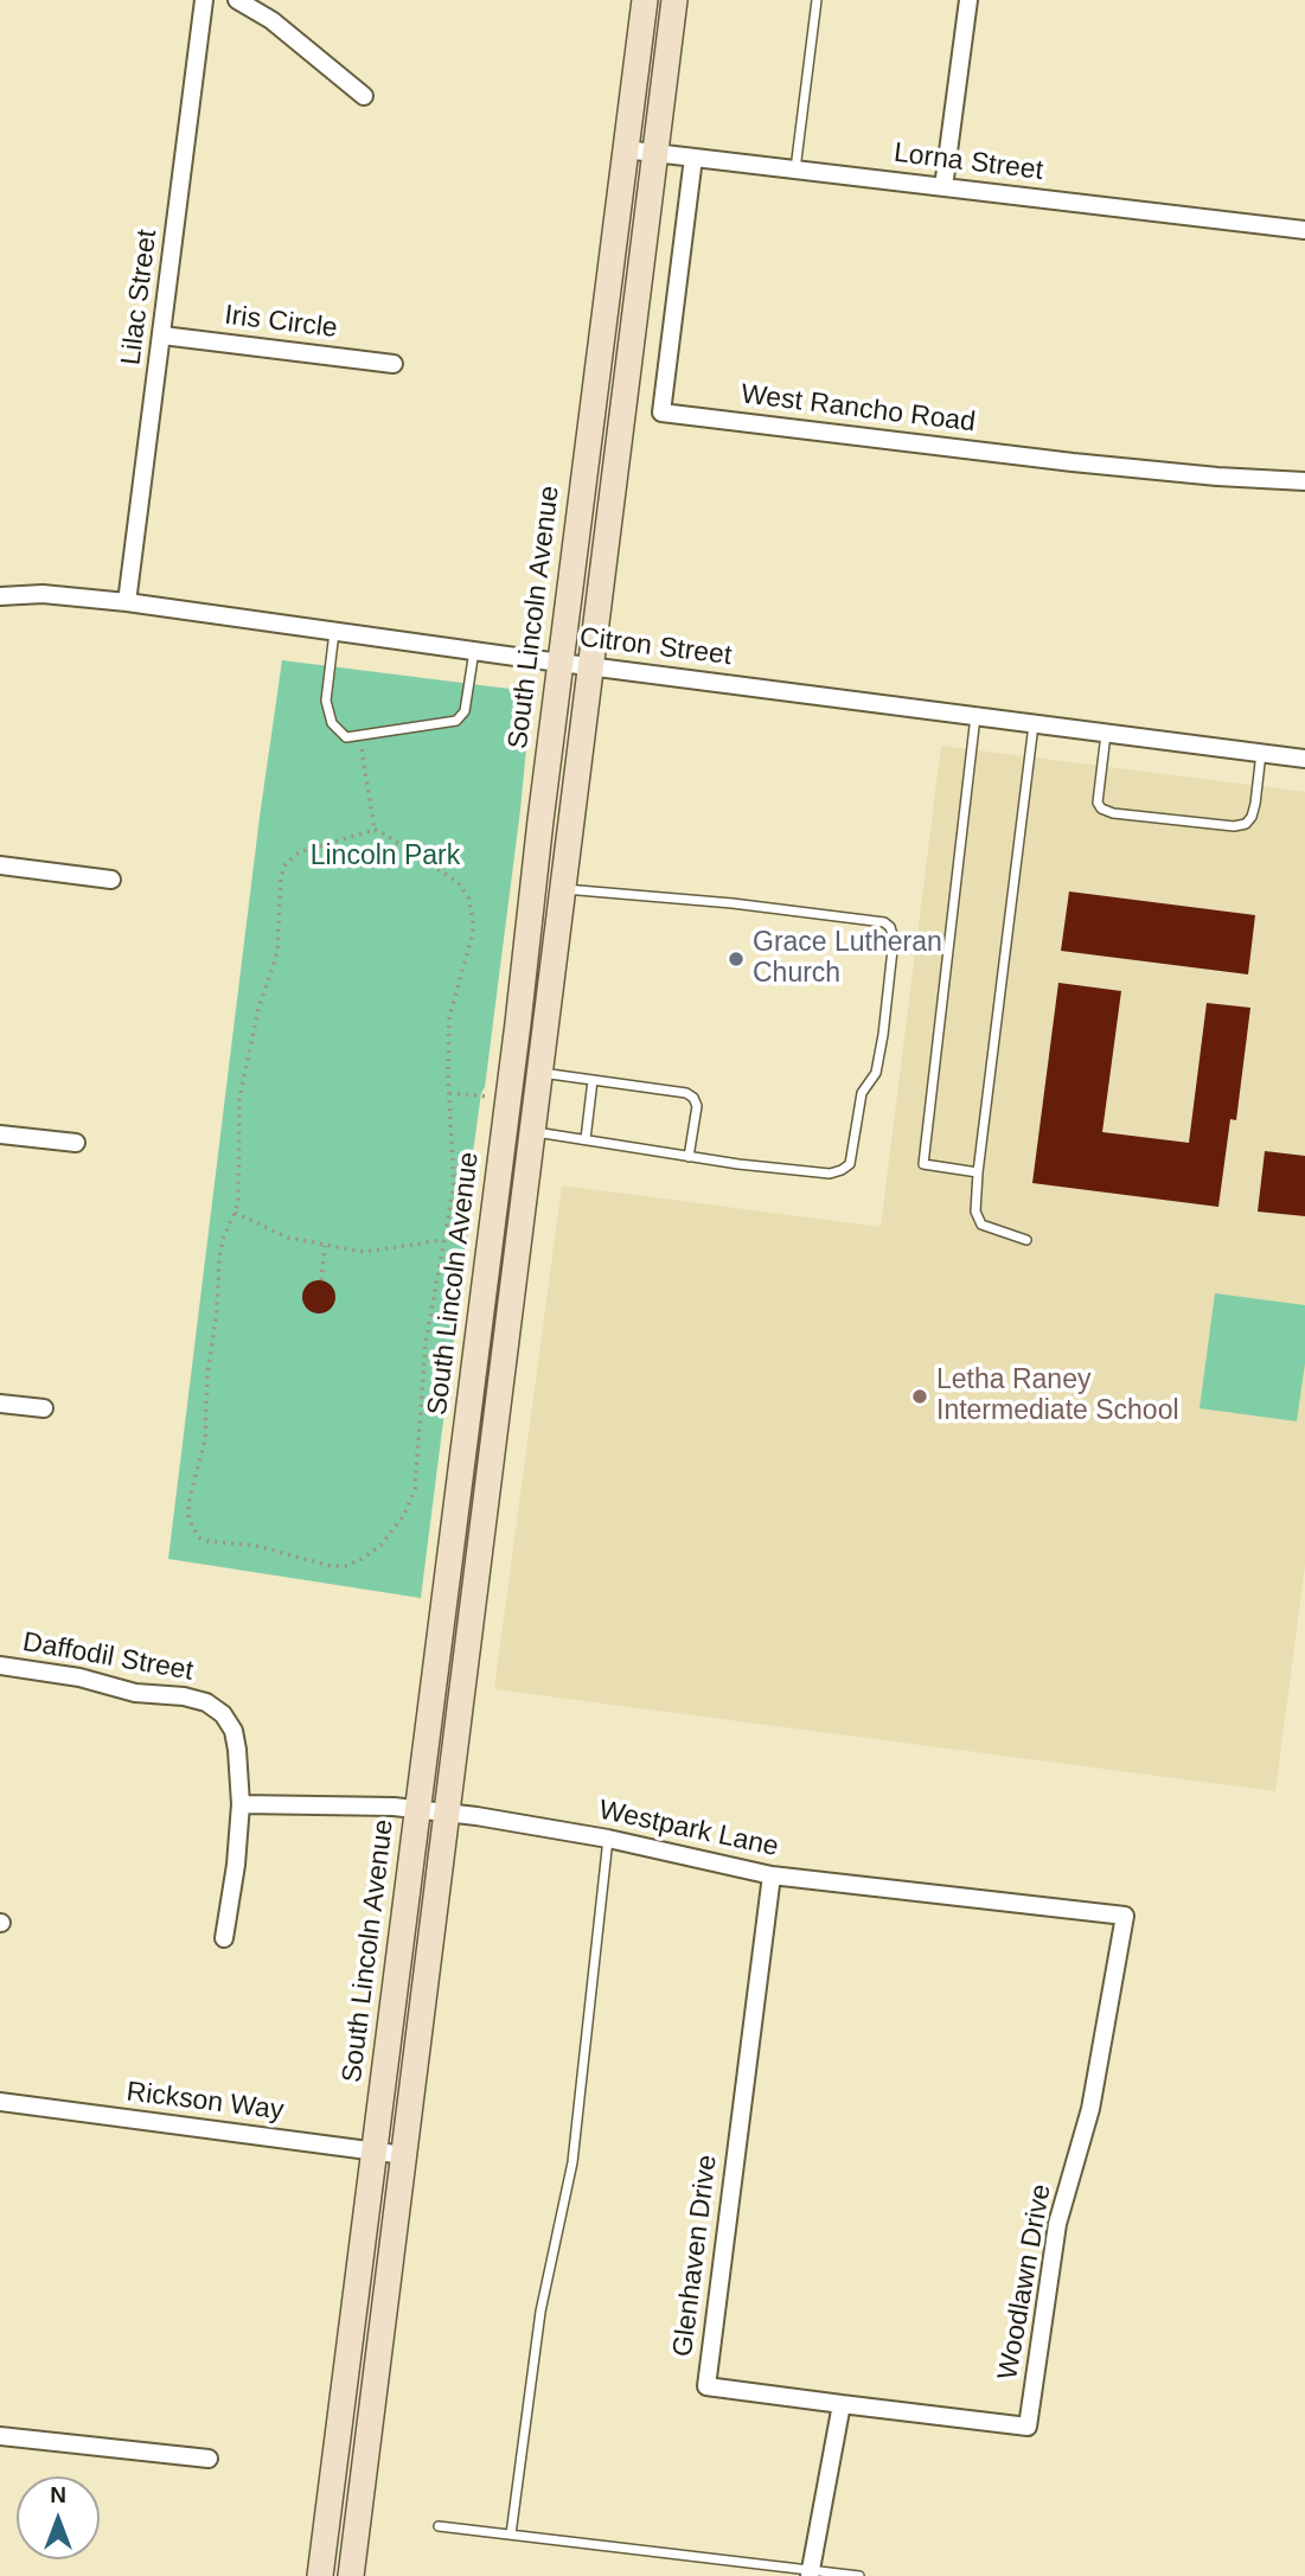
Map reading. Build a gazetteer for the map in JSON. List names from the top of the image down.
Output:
{
  "streets": {
    "main road": ["South Lincoln Avenue"],
    "street": [
      "Lorna Street",
      "Lilac Street",
      "Iris Circle",
      "West Rancho Road",
      "Citron Street",
      "Daffodil Street",
      "Westpark Lane",
      "Rickson Way",
      "Glenhaven Drive",
      "Woodlawn Drive"
    ]
  },
  "crossings": [
    ["Lorna Street", "West Rancho Road"],
    ["Lorna Street", "South Lincoln Avenue"],
    ["Lilac Street", "Iris Circle"],
    ["Lilac Street", "Citron Street"],
    ["South Lincoln Avenue", "Citron Street"],
    ["South Lincoln Avenue", "Westpark Lane"],
    ["South Lincoln Avenue", "Rickson Way"],
    ["Daffodil Street", "Westpark Lane"],
    ["Westpark Lane", "Glenhaven Drive"],
    ["Westpark Lane", "Woodlawn Drive"],
    ["Glenhaven Drive", "Woodlawn Drive"]
  ],
  "parks": ["Lincoln Park"],
  "places": ["Grace Lutheran Church", "Letha Raney Intermediate School"],
  "north": "top"
}
